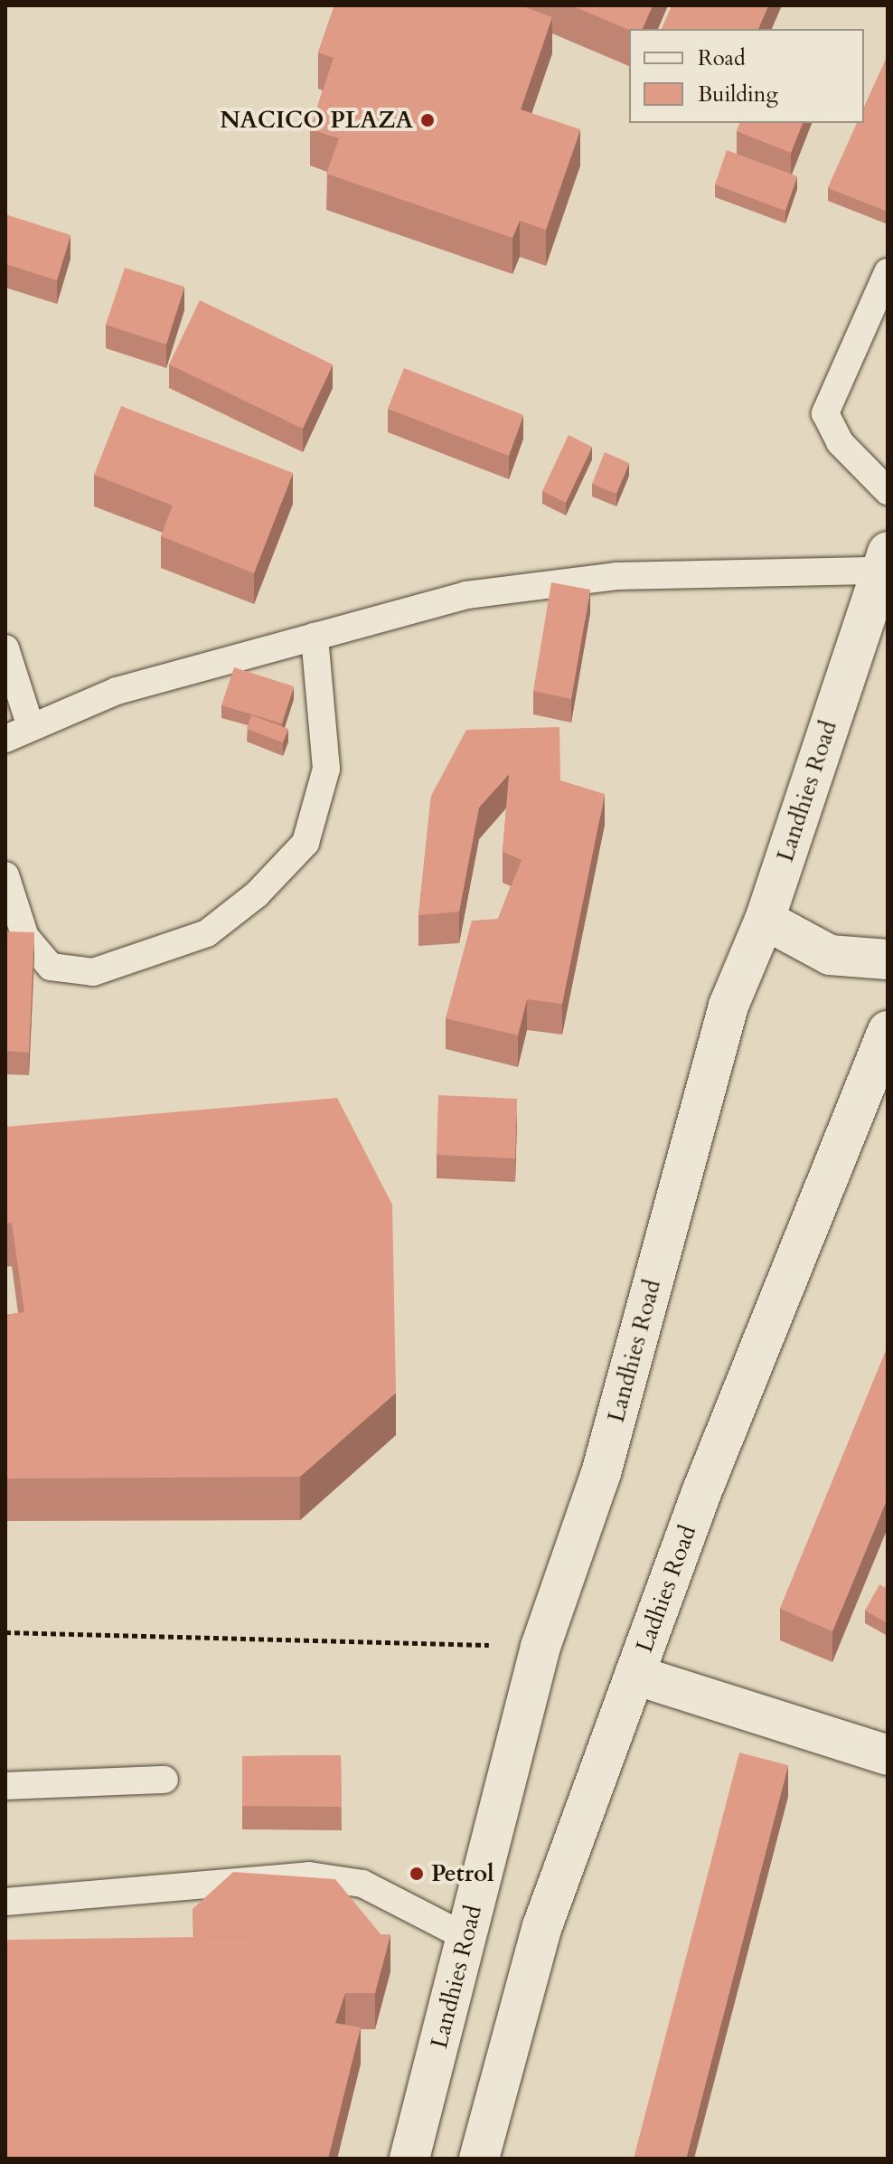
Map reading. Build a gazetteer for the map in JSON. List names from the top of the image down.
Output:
{
  "streets": {
    "main road": ["Landhies Road", "Ladhies Road"]
  },
  "places": ["NACICO PLAZA", "Petrol"],
  "legend": ["Road", "Building"]
}
